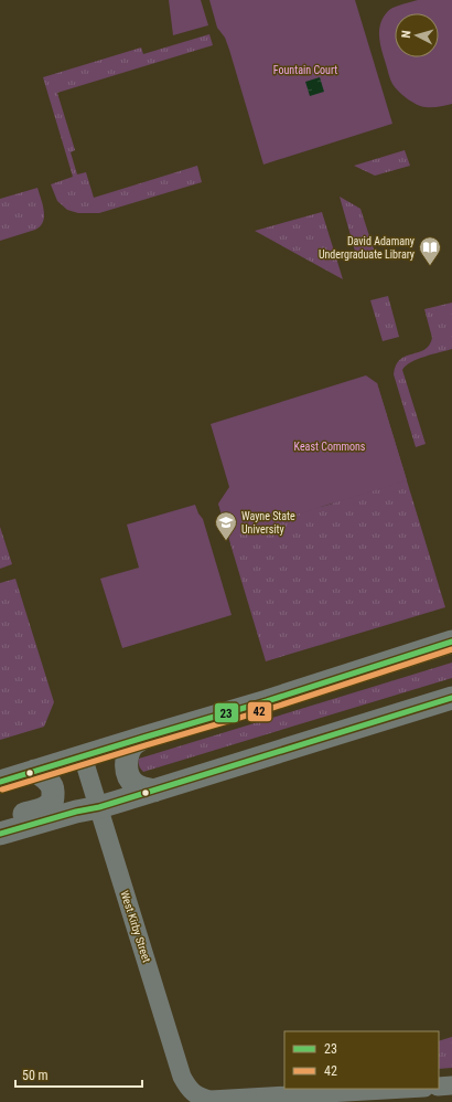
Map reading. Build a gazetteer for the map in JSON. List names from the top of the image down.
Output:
{
  "streets": {
    "street": ["West Kirby Street"]
  },
  "parks": ["Fountain Court", "Keast Commons"],
  "places": {
    "library": ["David Adamany Undergraduate Library"],
    "school or university": ["Wayne State University"]
  },
  "lines": ["transit line 23", "transit line 42"],
  "legend": ["23", "42"],
  "scale_bar": "50 m",
  "north": "left"
}
